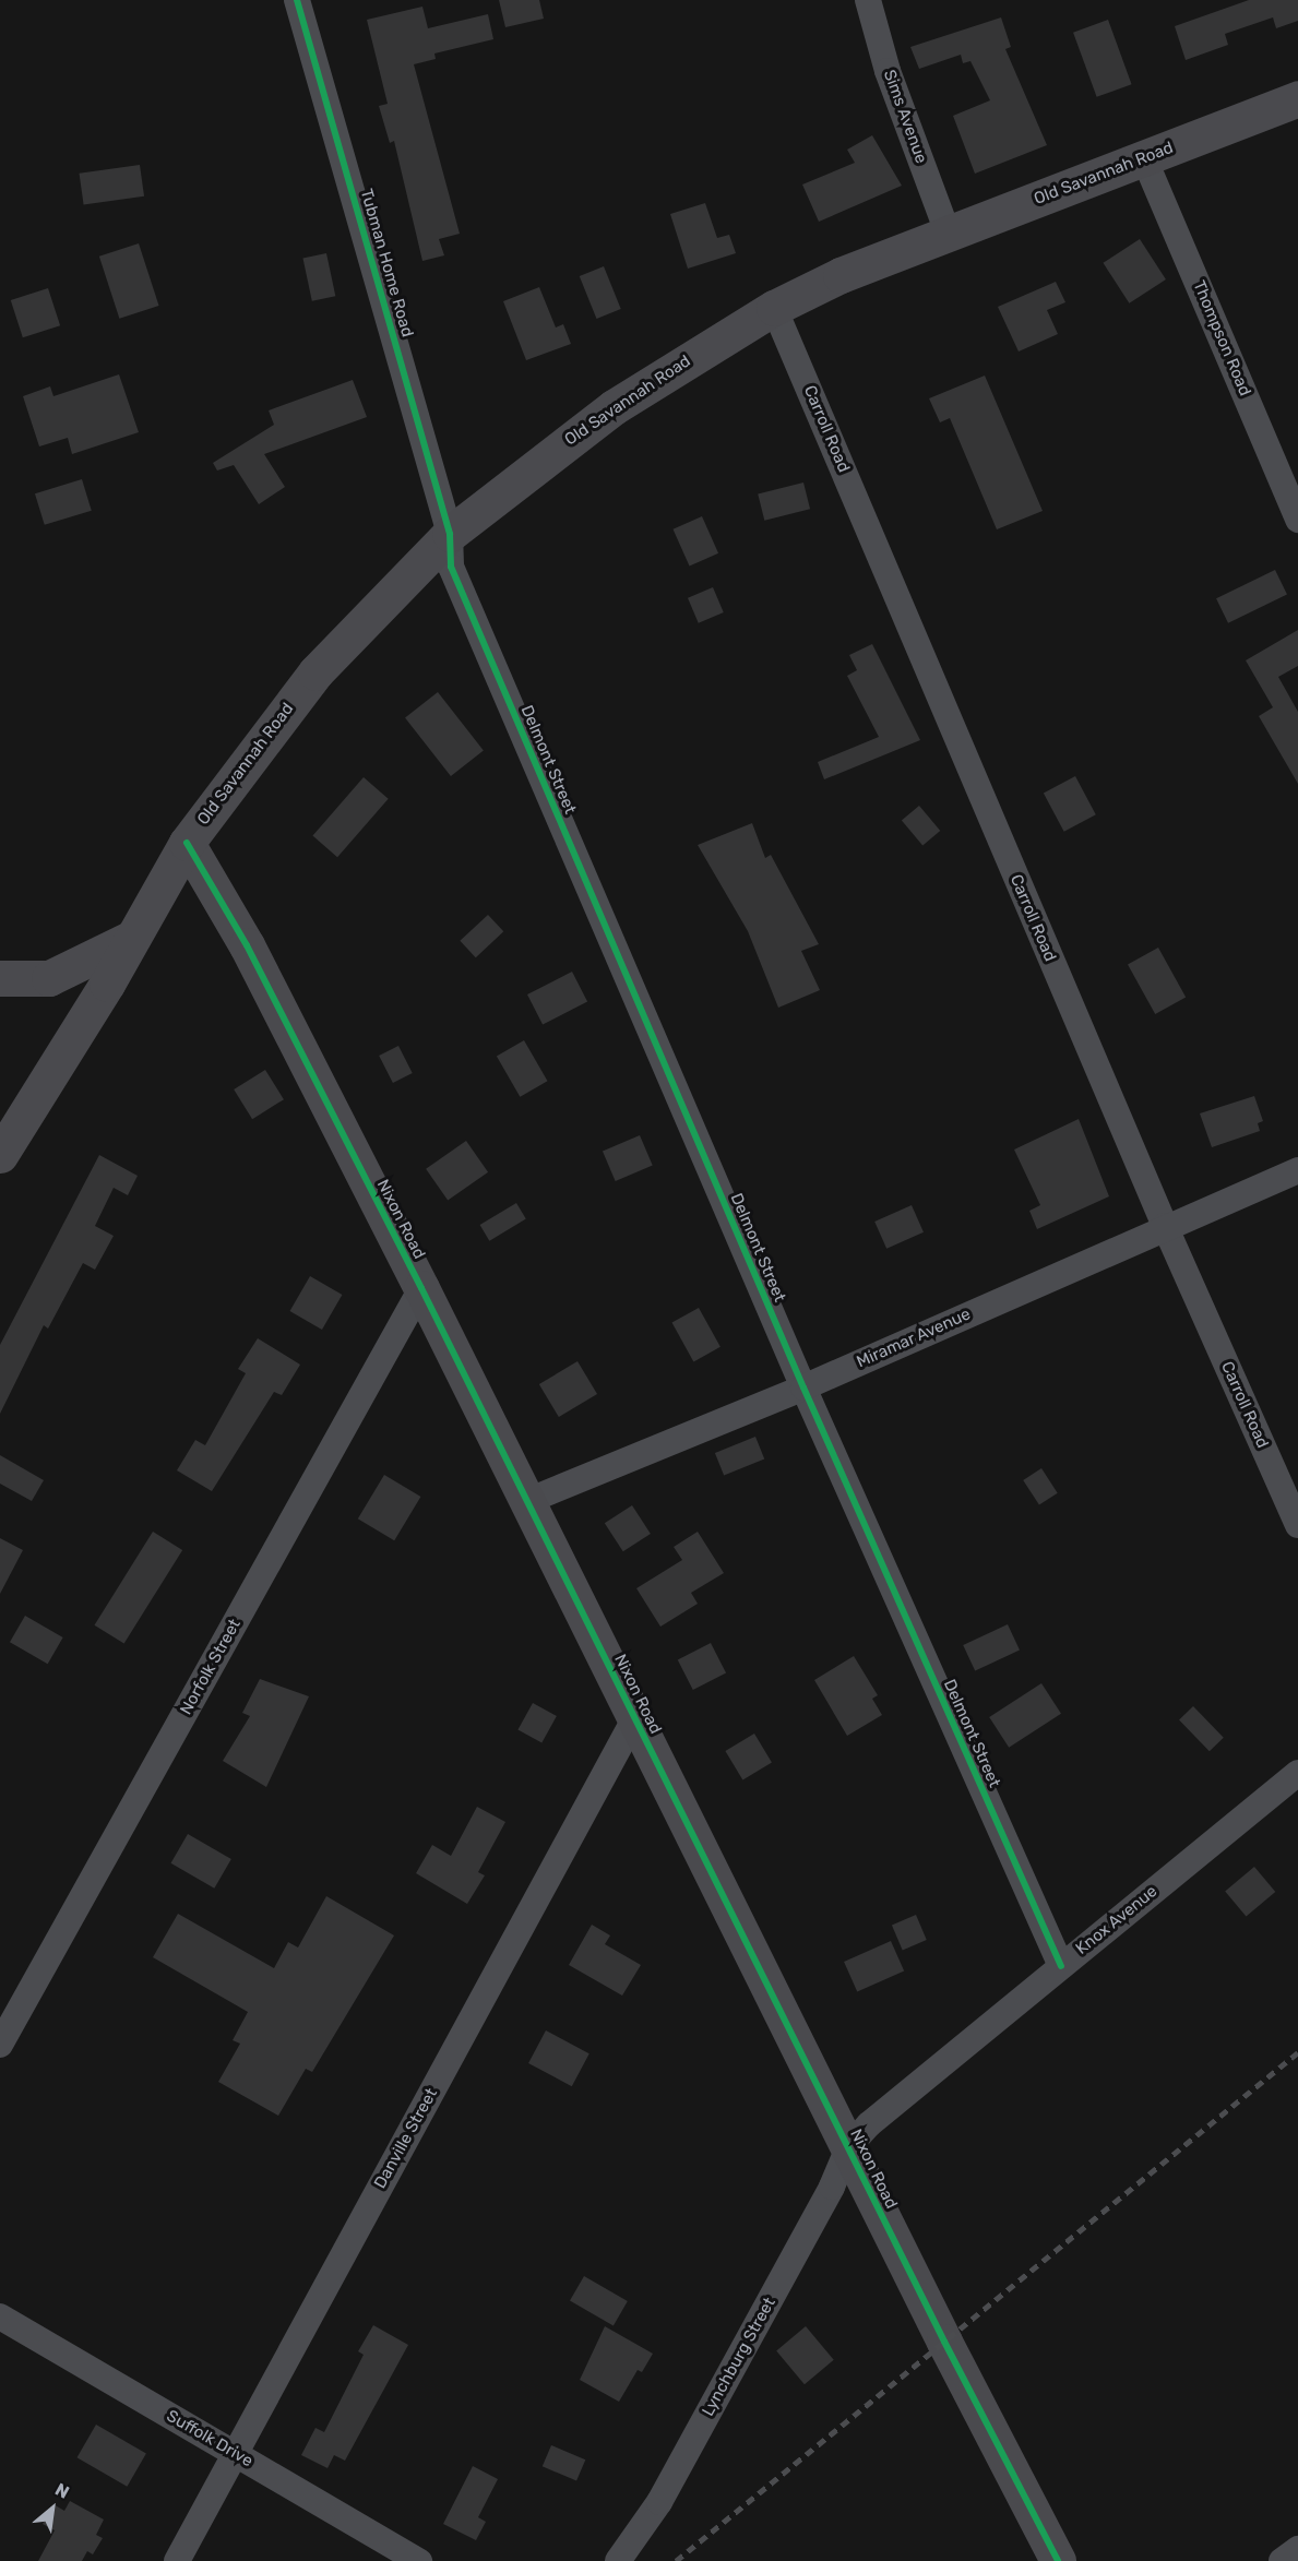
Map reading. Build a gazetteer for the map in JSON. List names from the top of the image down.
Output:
{
  "streets": {
    "street": [
      "Sims Avenue",
      "Old Savannah Road",
      "Tubman Home Road",
      "Thompson Road",
      "Carroll Road",
      "Delmont Street",
      "Nixon Road",
      "Miramar Avenue",
      "Norfolk Street",
      "Knox Avenue",
      "Danville Street",
      "Lynchburg Street",
      "Suffolk Drive"
    ]
  },
  "crossings": [
    ["Sims Avenue", "Old Savannah Road"],
    ["Old Savannah Road", "Tubman Home Road"],
    ["Old Savannah Road", "Thompson Road"],
    ["Old Savannah Road", "Carroll Road"],
    ["Old Savannah Road", "Delmont Street"],
    ["Old Savannah Road", "Nixon Road"],
    ["Tubman Home Road", "Delmont Street"],
    ["Carroll Road", "Miramar Avenue"],
    ["Delmont Street", "Miramar Avenue"],
    ["Delmont Street", "Knox Avenue"],
    ["Nixon Road", "Miramar Avenue"],
    ["Nixon Road", "Norfolk Street"],
    ["Nixon Road", "Knox Avenue"],
    ["Nixon Road", "Danville Street"],
    ["Nixon Road", "Lynchburg Street"],
    ["Knox Avenue", "Lynchburg Street"],
    ["Danville Street", "Suffolk Drive"]
  ],
  "north": "top right"
}
